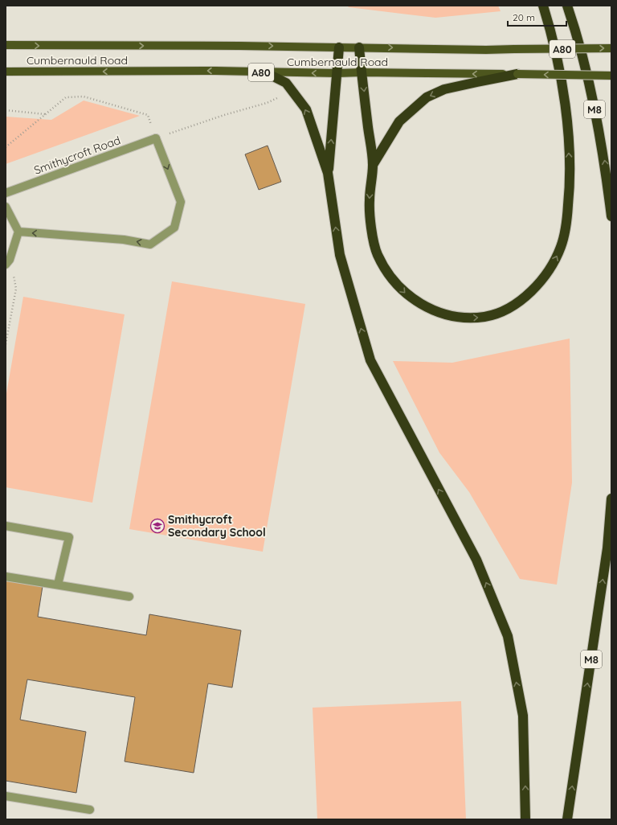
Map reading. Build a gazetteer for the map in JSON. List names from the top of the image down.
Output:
{
  "streets": {
    "highway": ["M8"],
    "main road": ["A80", "Cumbernauld Road"],
    "street": ["Smithycroft Road"]
  },
  "places": {
    "school or university": ["Smithycroft Secondary School"]
  },
  "scale_bar": "20 m"
}
